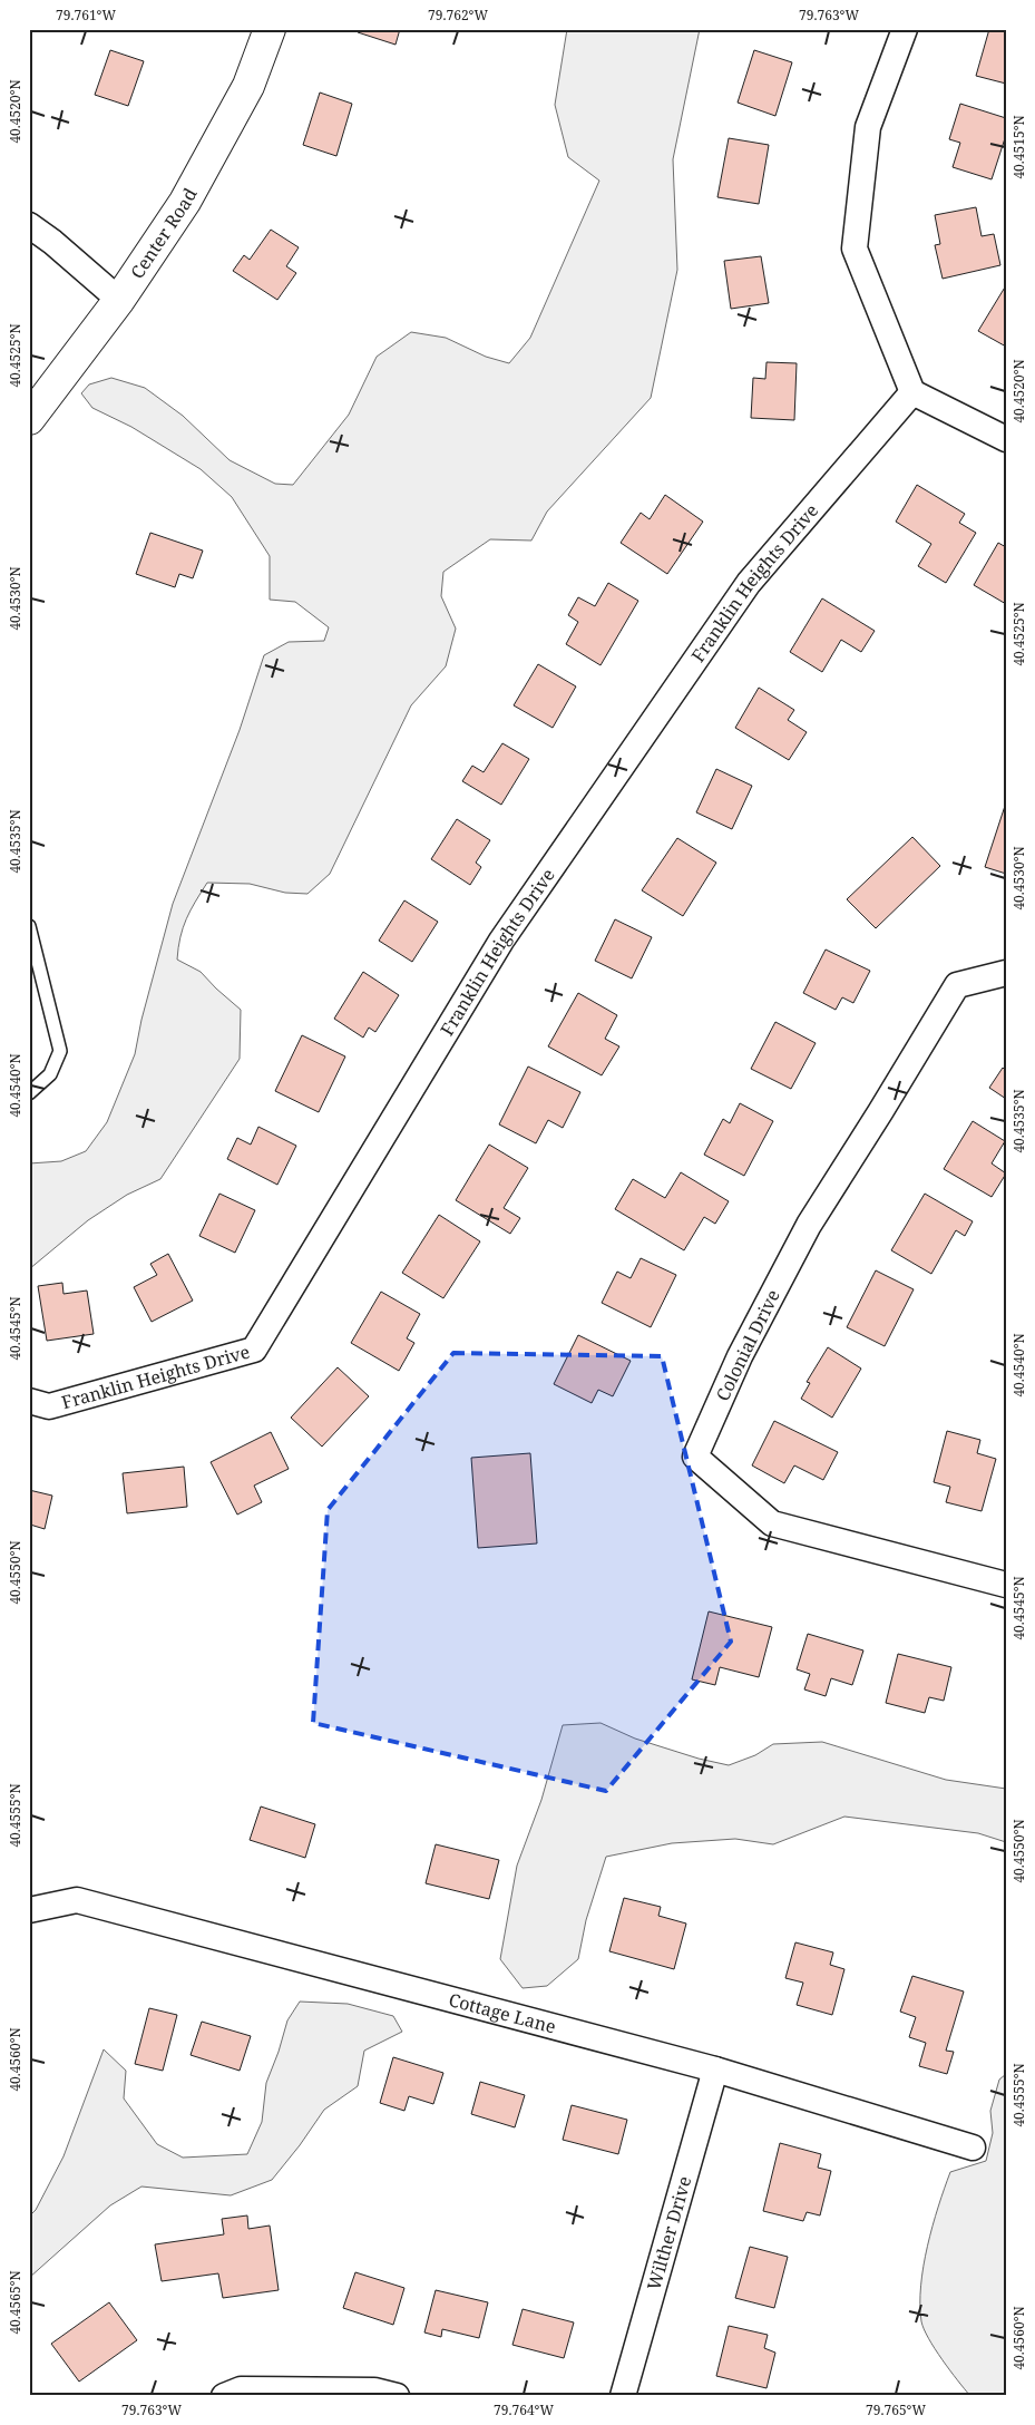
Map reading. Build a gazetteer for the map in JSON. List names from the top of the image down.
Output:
{
  "streets": {
    "main road": ["Center Road"],
    "street": [
      "Franklin Heights Drive",
      "Colonial Drive",
      "Cottage Lane",
      "Wilther Drive"
    ]
  },
  "crossings": [
    ["Cottage Lane", "Wilther Drive"]
  ],
  "coordinates": [
    "79.761°W",
    "79.762°W",
    "79.763°W",
    "40.4520°N",
    "40.4515°N",
    "40.4525°N",
    "40.4530°N",
    "40.4535°N",
    "40.4540°N",
    "40.4545°N",
    "40.4550°N",
    "40.4555°N",
    "40.4560°N",
    "40.4565°N",
    "79.764°W",
    "79.765°W"
  ]
}
